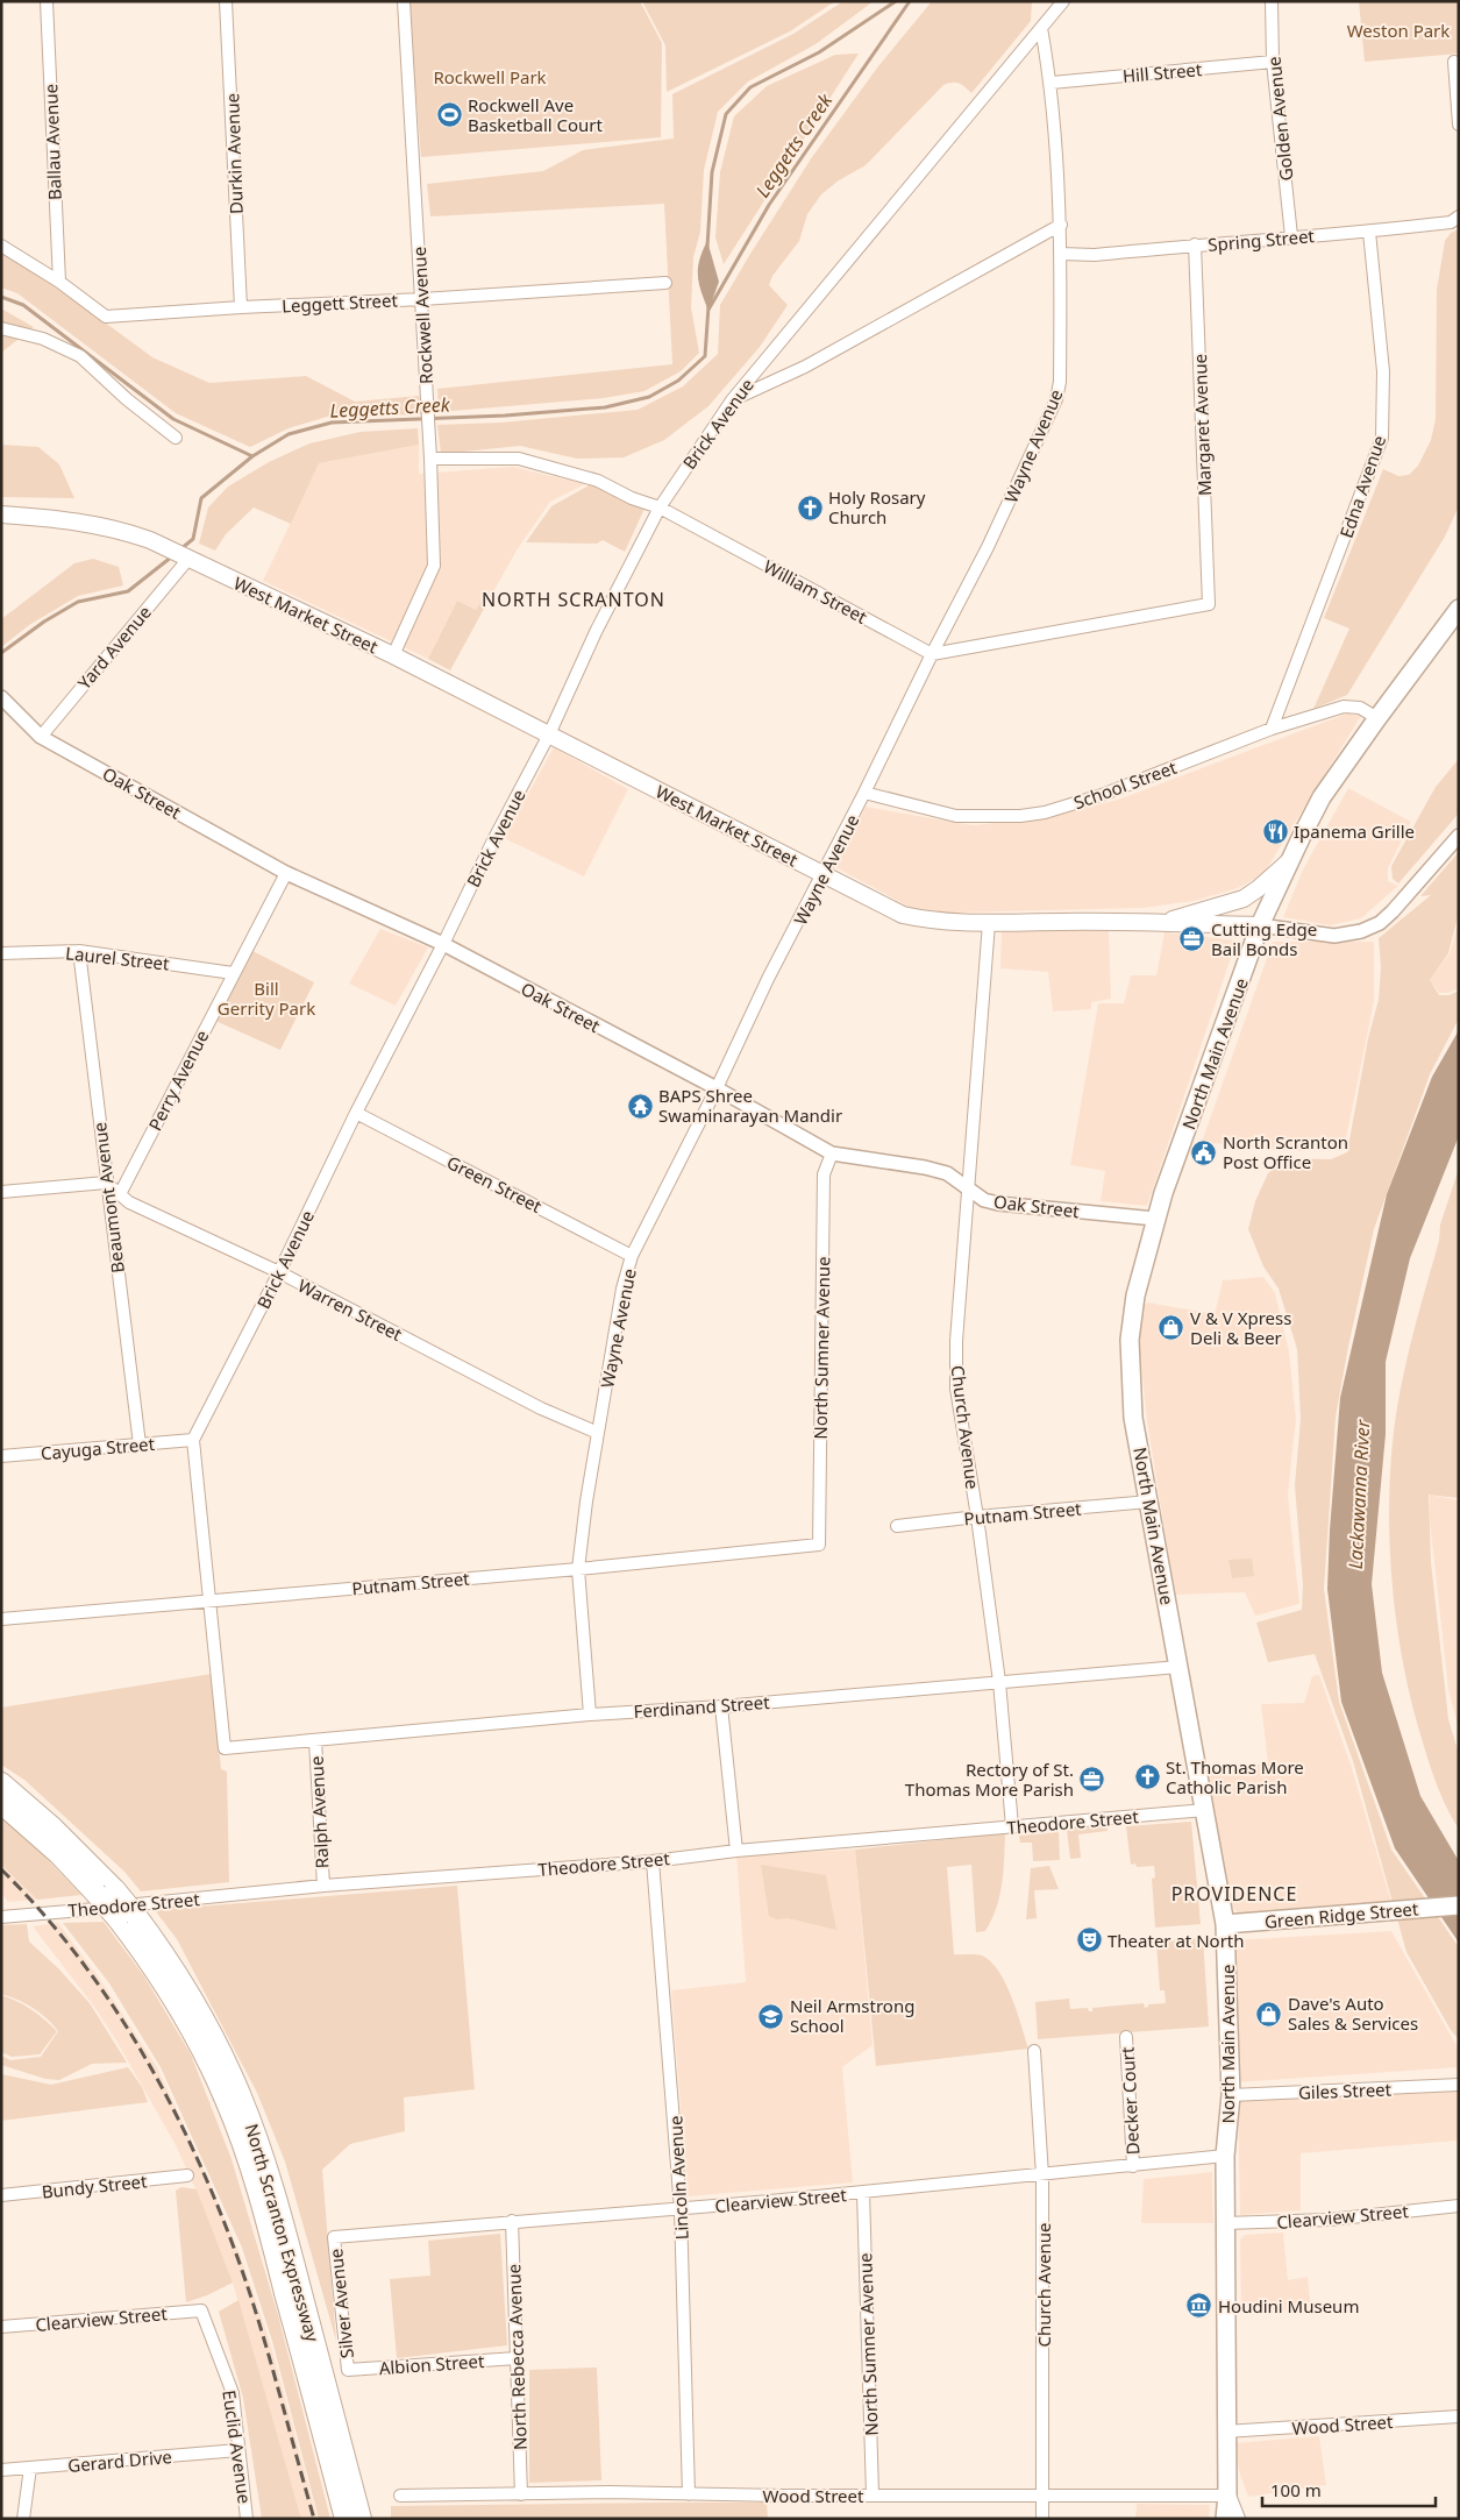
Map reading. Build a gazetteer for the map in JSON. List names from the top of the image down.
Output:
{
  "streets": {
    "highway": ["North Scranton Expressway"],
    "main road": ["West Market Street", "North Main Avenue", "Green Ridge Street"],
    "street": [
      "Hill Street",
      "Golden Avenue",
      "Ballau Avenue",
      "Durkin Avenue",
      "Spring Street",
      "Leggett Street",
      "Rockwell Avenue",
      "Brick Avenue",
      "Margaret Avenue",
      "Wayne Avenue",
      "Edna Avenue",
      "William Street",
      "Yard Avenue",
      "School Street",
      "Oak Street",
      "Laurel Street",
      "Perry Avenue",
      "Green Street",
      "Beaumont Avenue",
      "Warren Street",
      "North Sumner Avenue",
      "Church Avenue",
      "Cayuga Street",
      "Putnam Street",
      "Ferdinand Street",
      "Ralph Avenue",
      "Theodore Street",
      "Giles Street",
      "Decker Court",
      "Lincoln Avenue",
      "Bundy Street",
      "Clearview Street",
      "Silver Avenue",
      "North Rebecca Avenue",
      "Albion Street",
      "Wood Street",
      "Euclid Avenue",
      "Gerard Drive"
    ]
  },
  "crossings": [
    ["Hill Street", "Golden Avenue"],
    ["Hill Street", "Wayne Avenue"],
    ["Golden Avenue", "Spring Street"],
    ["Ballau Avenue", "Leggett Street"],
    ["Durkin Avenue", "Leggett Street"],
    ["Spring Street", "Margaret Avenue"],
    ["Spring Street", "Wayne Avenue"],
    ["Spring Street", "Edna Avenue"],
    ["Leggett Street", "Rockwell Avenue"],
    ["Rockwell Avenue", "William Street"],
    ["Rockwell Avenue", "West Market Street"],
    ["Brick Avenue", "Wayne Avenue"],
    ["Brick Avenue", "William Street"],
    ["Brick Avenue", "West Market Street"],
    ["Brick Avenue", "Oak Street"],
    ["Brick Avenue", "Green Street"],
    ["Brick Avenue", "Warren Street"],
    ["Brick Avenue", "Cayuga Street"],
    ["Margaret Avenue", "Wayne Avenue"],
    ["Margaret Avenue", "William Street"],
    ["Wayne Avenue", "William Street"],
    ["Wayne Avenue", "West Market Street"],
    ["Wayne Avenue", "School Street"],
    ["Wayne Avenue", "Oak Street"],
    ["Wayne Avenue", "Green Street"],
    ["Wayne Avenue", "Warren Street"],
    ["Wayne Avenue", "Putnam Street"],
    ["Wayne Avenue", "Ferdinand Street"],
    ["Edna Avenue", "School Street"],
    ["West Market Street", "Yard Avenue"],
    ["West Market Street", "North Main Avenue"],
    ["West Market Street", "Church Avenue"],
    ["Yard Avenue", "Oak Street"],
    ["School Street", "North Main Avenue"],
    ["Oak Street", "North Main Avenue"],
    ["Oak Street", "Perry Avenue"],
    ["Oak Street", "North Sumner Avenue"],
    ["Oak Street", "Church Avenue"],
    ["Laurel Street", "Perry Avenue"],
    ["Laurel Street", "Beaumont Avenue"],
    ["North Main Avenue", "Putnam Street"],
    ["North Main Avenue", "Ferdinand Street"],
    ["North Main Avenue", "Theodore Street"],
    ["North Main Avenue", "Green Ridge Street"],
    ["North Main Avenue", "Giles Street"],
    ["North Main Avenue", "Clearview Street"],
    ["North Main Avenue", "Wood Street"],
    ["Perry Avenue", "Warren Street"],
    ["Beaumont Avenue", "Warren Street"],
    ["Beaumont Avenue", "Cayuga Street"],
    ["North Sumner Avenue", "Putnam Street"],
    ["North Sumner Avenue", "Clearview Street"],
    ["North Sumner Avenue", "Wood Street"],
    ["Church Avenue", "Putnam Street"],
    ["Church Avenue", "Ferdinand Street"],
    ["Church Avenue", "Theodore Street"],
    ["Church Avenue", "Clearview Street"],
    ["Church Avenue", "Wood Street"],
    ["Putnam Street", "Ferdinand Street"],
    ["Ferdinand Street", "Ralph Avenue"],
    ["Ralph Avenue", "Theodore Street"],
    ["Theodore Street", "Lincoln Avenue"],
    ["Decker Court", "Clearview Street"],
    ["Lincoln Avenue", "Clearview Street"],
    ["Lincoln Avenue", "Wood Street"],
    ["Clearview Street", "Silver Avenue"],
    ["Clearview Street", "North Rebecca Avenue"],
    ["Clearview Street", "Euclid Avenue"],
    ["Silver Avenue", "Albion Street"],
    ["North Rebecca Avenue", "Albion Street"],
    ["North Rebecca Avenue", "Wood Street"],
    ["Euclid Avenue", "Gerard Drive"]
  ],
  "districts": ["NORTH SCRANTON", "PROVIDENCE"],
  "water": ["Leggetts Creek", "Lackawanna River"],
  "parks": ["Weston Park", "Rockwell Park", "Bill Gerrity Park"],
  "places": {
    "sports": ["Rockwell Ave Basketball Court"],
    "church": ["Holy Rosary Church", "St. Thomas More Catholic Parish"],
    "restaurant": ["Ipanema Grille"],
    "office": ["Cutting Edge Bail Bonds", "Rectory of St. Thomas More Parish"],
    "temple": ["BAPS Shree Swaminarayan Mandir"],
    "public building": ["North Scranton Post Office"],
    "shop": ["V & V Xpress Deli & Beer", "Dave's Auto Sales & Services"],
    "theatre": ["Theater at North"],
    "school or university": ["Neil Armstrong School"],
    "museum": ["Houdini Museum"]
  },
  "scale_bar": "100 m"
}
